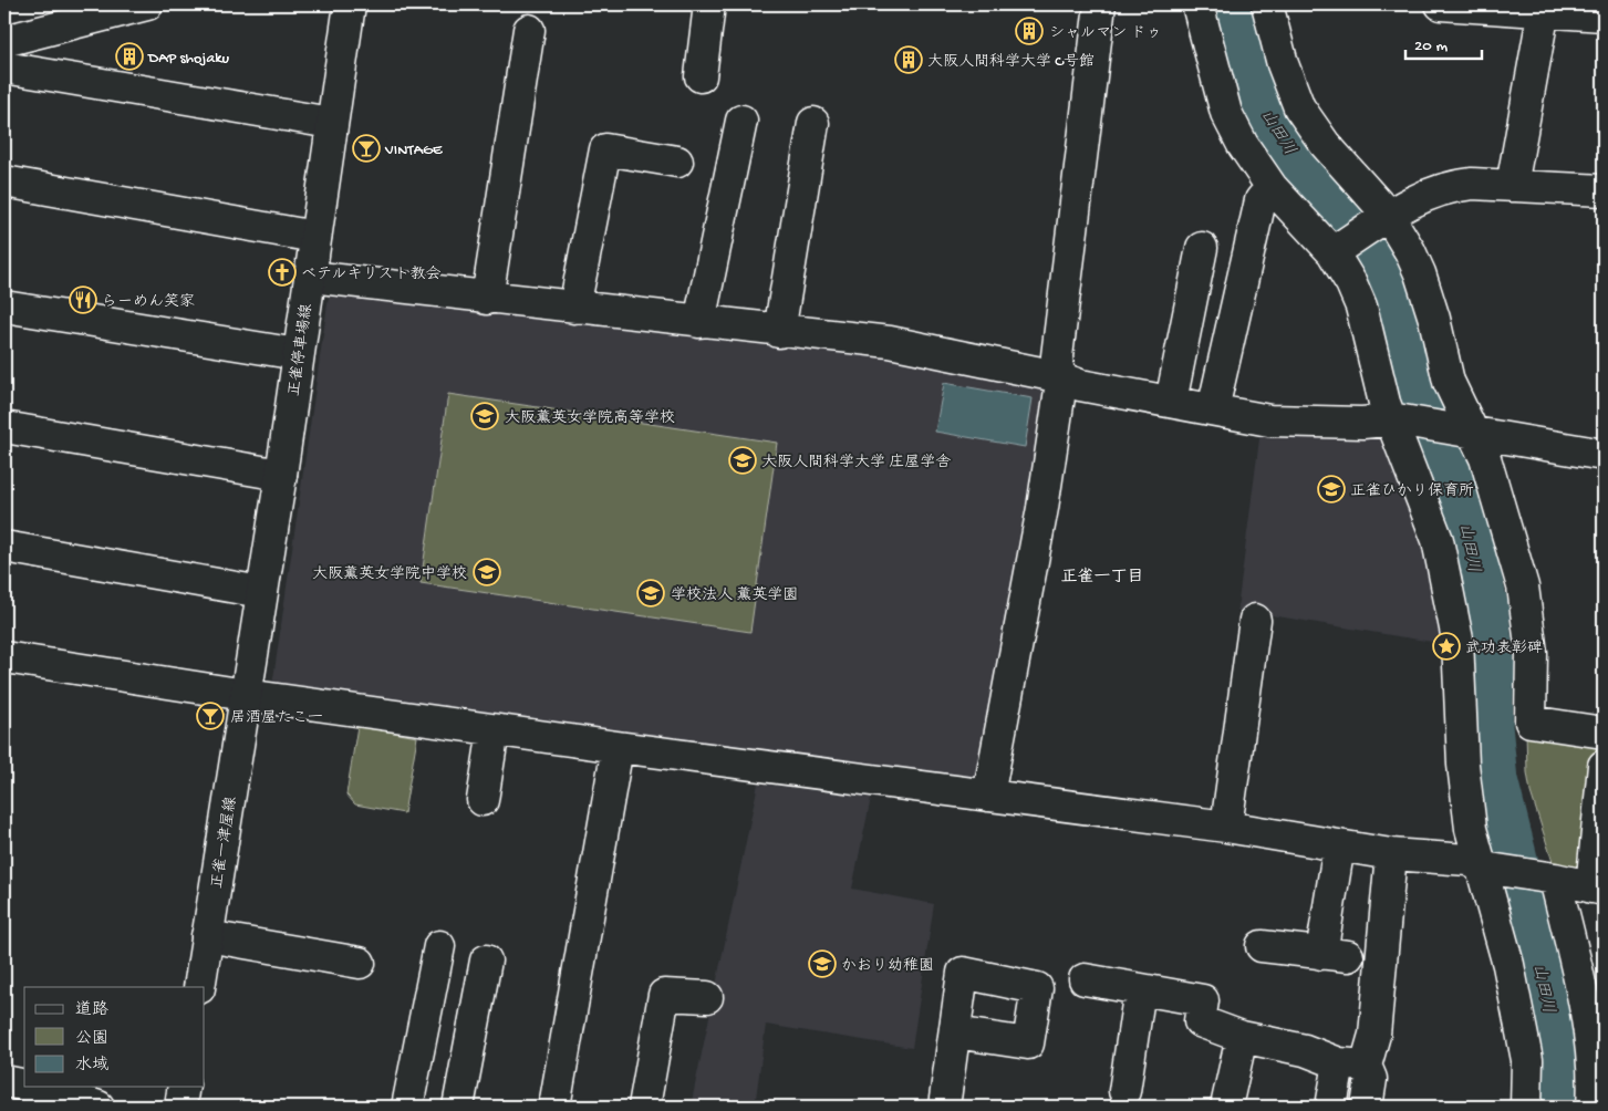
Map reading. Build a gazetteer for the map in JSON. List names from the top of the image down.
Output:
{
  "streets": {
    "street": ["正雀停車場線", "正雀一津屋線"]
  },
  "crossings": [
    ["正雀停車場線", "正雀一津屋線"]
  ],
  "districts": ["正雀一丁目"],
  "water": ["山田川"],
  "places": {
    "building": ["シャルマン ドゥ", "DAP shojaku", "大阪人間科学大学 C号館"],
    "bar": ["VINTAGE", "居酒屋たこ一"],
    "church": ["ベテルキリスト教会"],
    "restaurant": ["らーめん笑家"],
    "school or university": [
      "大阪薫英女学院高等学校",
      "大阪人間科学大学 庄屋学舎",
      "正雀ひかり保育所",
      "大阪薫英女学院中学校",
      "学校法人 薫英学園",
      "かおり幼稚園"
    ],
    "place": ["武功表彰碑"]
  },
  "legend": ["道路", "公園", "水域"],
  "scale_bar": "20 m"
}
